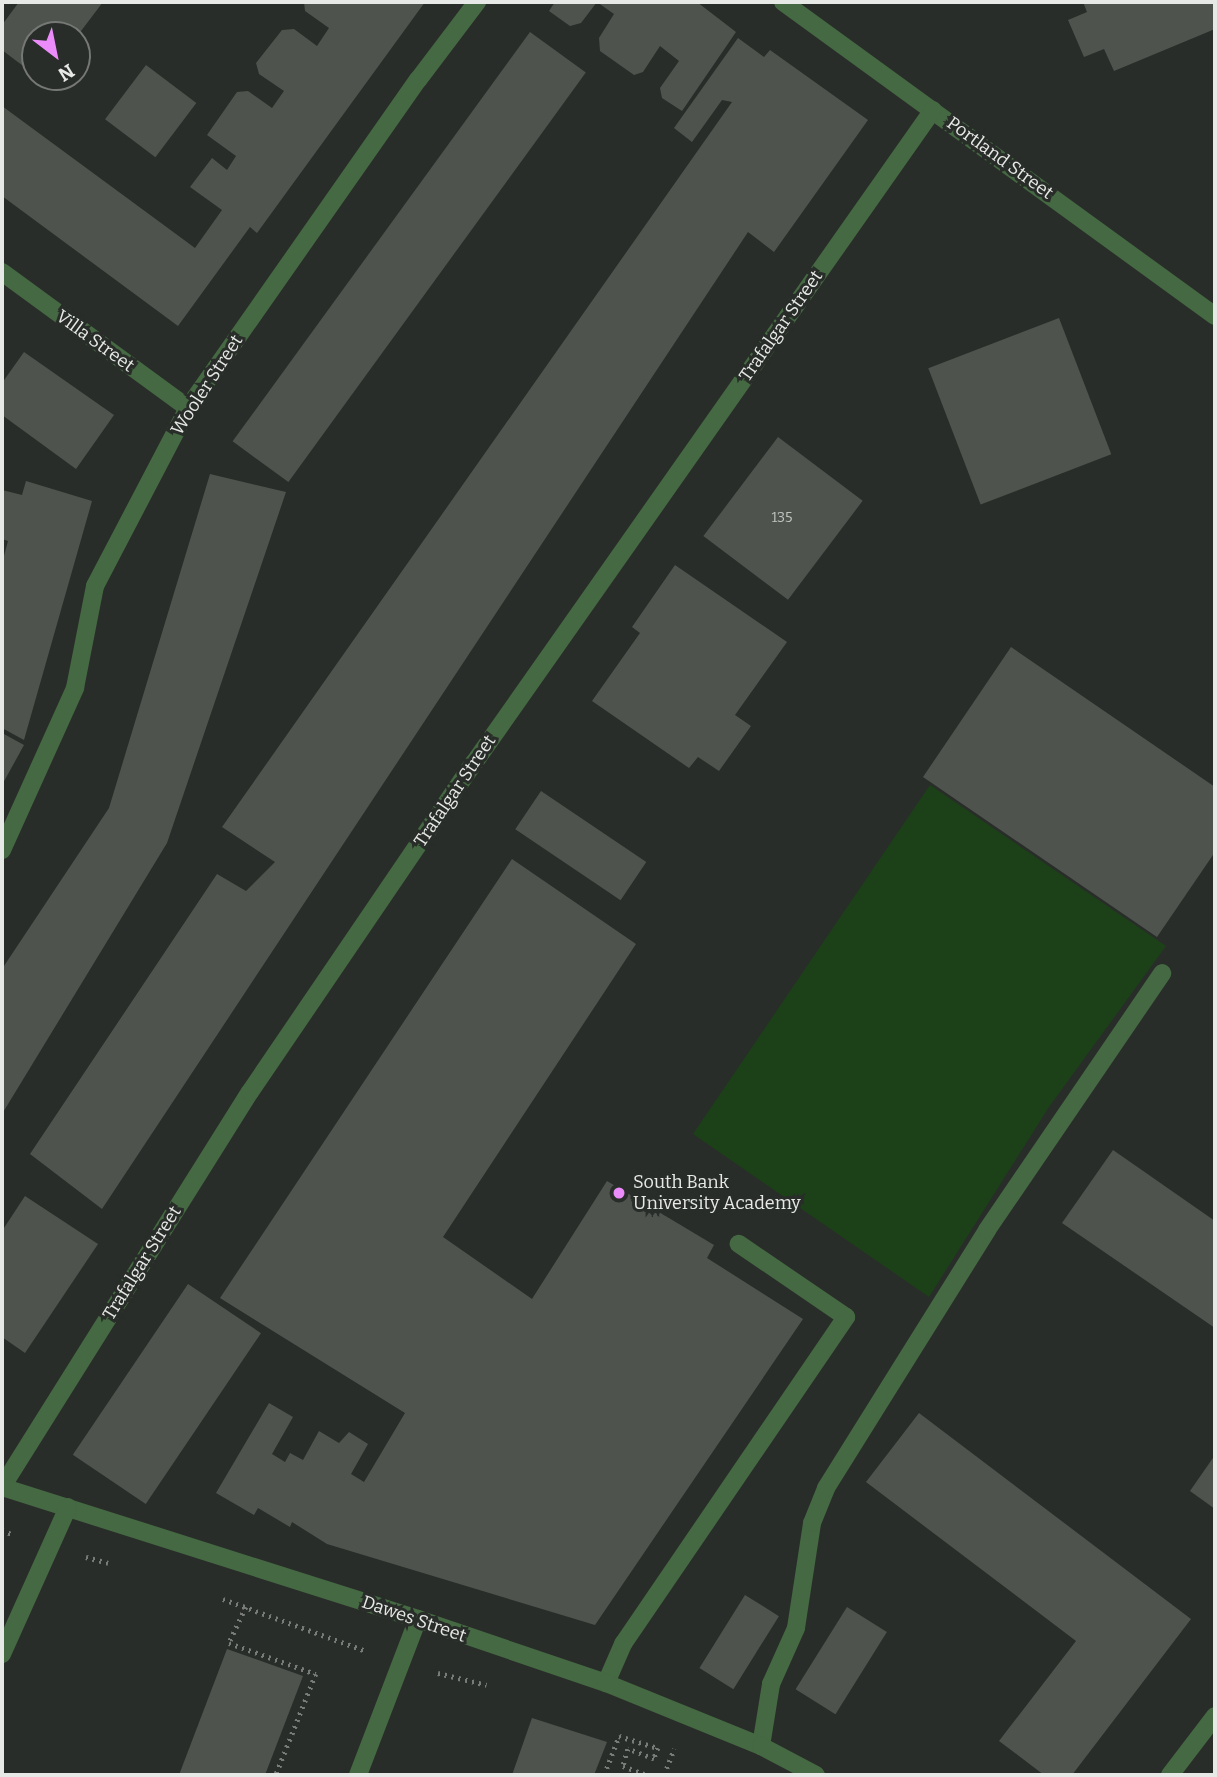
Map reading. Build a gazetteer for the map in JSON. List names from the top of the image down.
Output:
{
  "streets": {
    "street": [
      "Portland Street",
      "Trafalgar Street",
      "Villa Street",
      "Wooler Street",
      "Dawes Street"
    ]
  },
  "crossings": [
    ["Portland Street", "Trafalgar Street"],
    ["Trafalgar Street", "Dawes Street"],
    ["Villa Street", "Wooler Street"]
  ],
  "places": ["South Bank University Academy"],
  "house_numbers": ["135"],
  "north": "bottom right"
}
